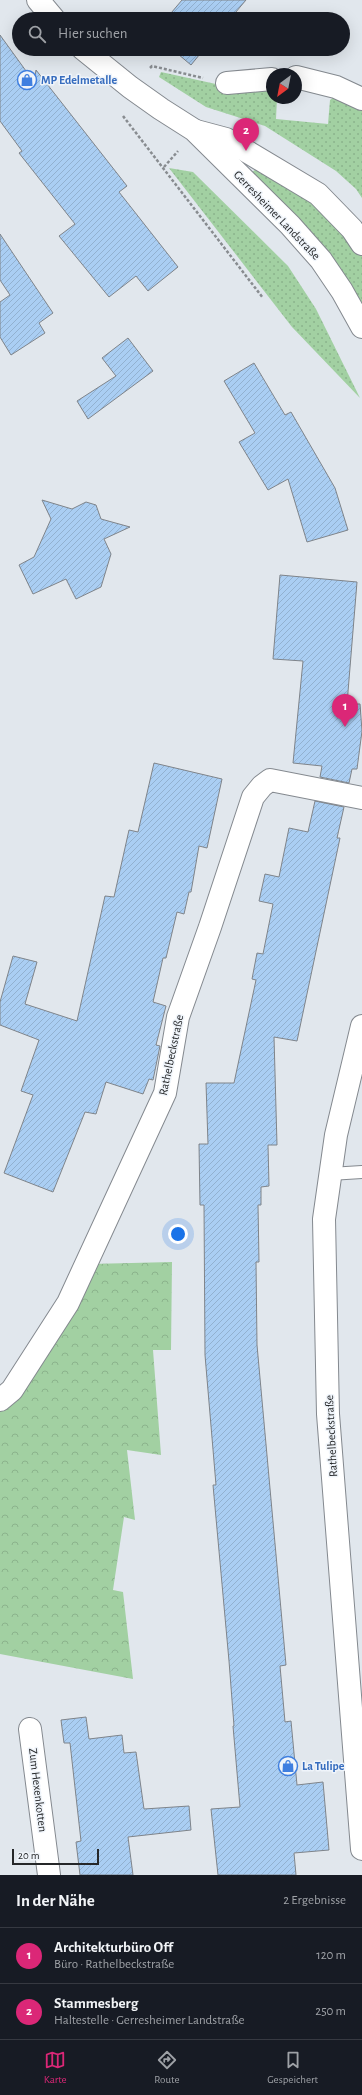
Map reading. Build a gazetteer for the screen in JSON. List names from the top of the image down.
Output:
{
  "streets": {
    "street": ["Gerresheimer Landstraße", "Rathelbeckstraße", "Zum Hexenkotten"]
  },
  "places": {
    "shop": ["MP Edelmetalle", "La Tulipe"]
  },
  "scale_bar": "20 m",
  "north": "bottom left",
  "page": {
    "search": "Hier suchen",
    "pins": ["2", "1"],
    "scale": "20 m",
    "heading": ["In der Nähe", "2 Ergebnisse"],
    "list": [
      {
        "mark": "1",
        "name": "Architekturbüro Off",
        "note": "Büro · Rathelbeckstraße",
        "value": "120 m"
      },
      {
        "mark": "2",
        "name": "Stammesberg",
        "note": "Haltestelle · Gerresheimer Landstraße",
        "value": "250 m"
      }
    ],
    "nav": ["Karte", "Route", "Gespeichert"]
  }
}
